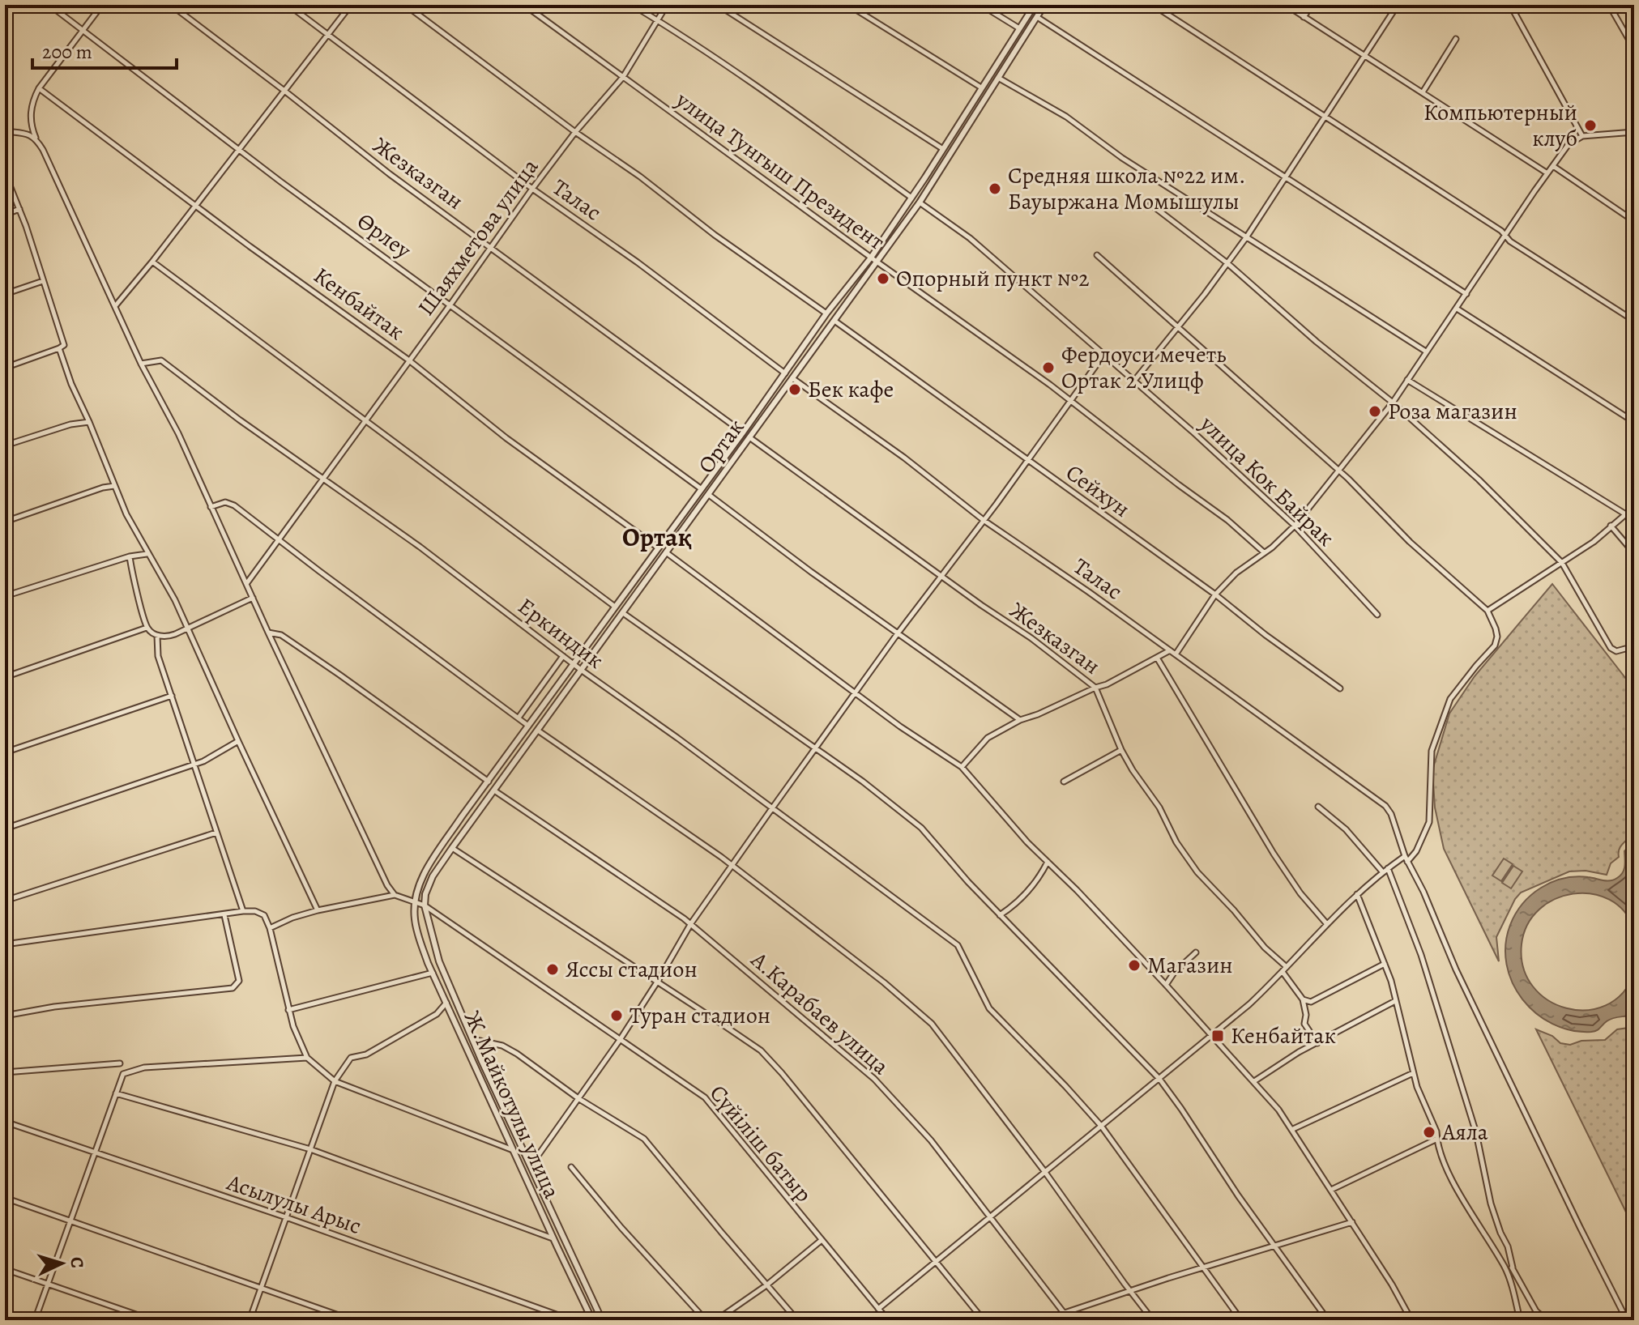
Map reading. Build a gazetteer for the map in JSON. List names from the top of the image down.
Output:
{
  "streets": {
    "street": [
      "улица Тунгыш Президент",
      "Жезказган",
      "Талас",
      "Өрлеу",
      "Шаяхметова улица",
      "Кенбайтак",
      "Ортак",
      "улица Кок Байрак",
      "Сейхун",
      "Еркиндик",
      "А.Карабаев улица",
      "Ж.Майкотулы улица",
      "Сүйіліш батыр",
      "Асылулы Арыс"
    ]
  },
  "crossings": [
    ["улица Тунгыш Президент", "Шаяхметова улица"],
    ["улица Тунгыш Президент", "Ортак"],
    ["Жезказган", "Шаяхметова улица"],
    ["Жезказган", "Ортак"],
    ["Талас", "Шаяхметова улица"],
    ["Талас", "Ортак"],
    ["Өрлеу", "Шаяхметова улица"],
    ["Өрлеу", "Ортак"],
    ["Шаяхметова улица", "Кенбайтак"],
    ["Шаяхметова улица", "Еркиндик"],
    ["Кенбайтак", "Ортак"],
    ["Ортак", "улица Кок Байрак"],
    ["Ортак", "Сейхун"],
    ["Ортак", "Еркиндик"],
    ["Ортак", "А.Карабаев улица"],
    ["Ортак", "Ж.Майкотулы улица"],
    ["Ортак", "Сүйіліш батыр"],
    ["Ж.Майкотулы улица", "Сүйіліш батыр"]
  ],
  "districts": ["Ортақ"],
  "places": {
    "other": [
      "Компьютерный клуб",
      "Средняя школа №22 им. Бауыржана Момышулы",
      "Опорный пункт №2",
      "Фердоуси мечеть Ортак 2 Улицф",
      "Бек кафе",
      "Роза магазин",
      "Магазин",
      "Яссы стадион",
      "Туран стадион",
      "Аяла"
    ],
    "transit": ["Кенбайтак"]
  },
  "scale_bar": "200 m",
  "north": "right"
}
